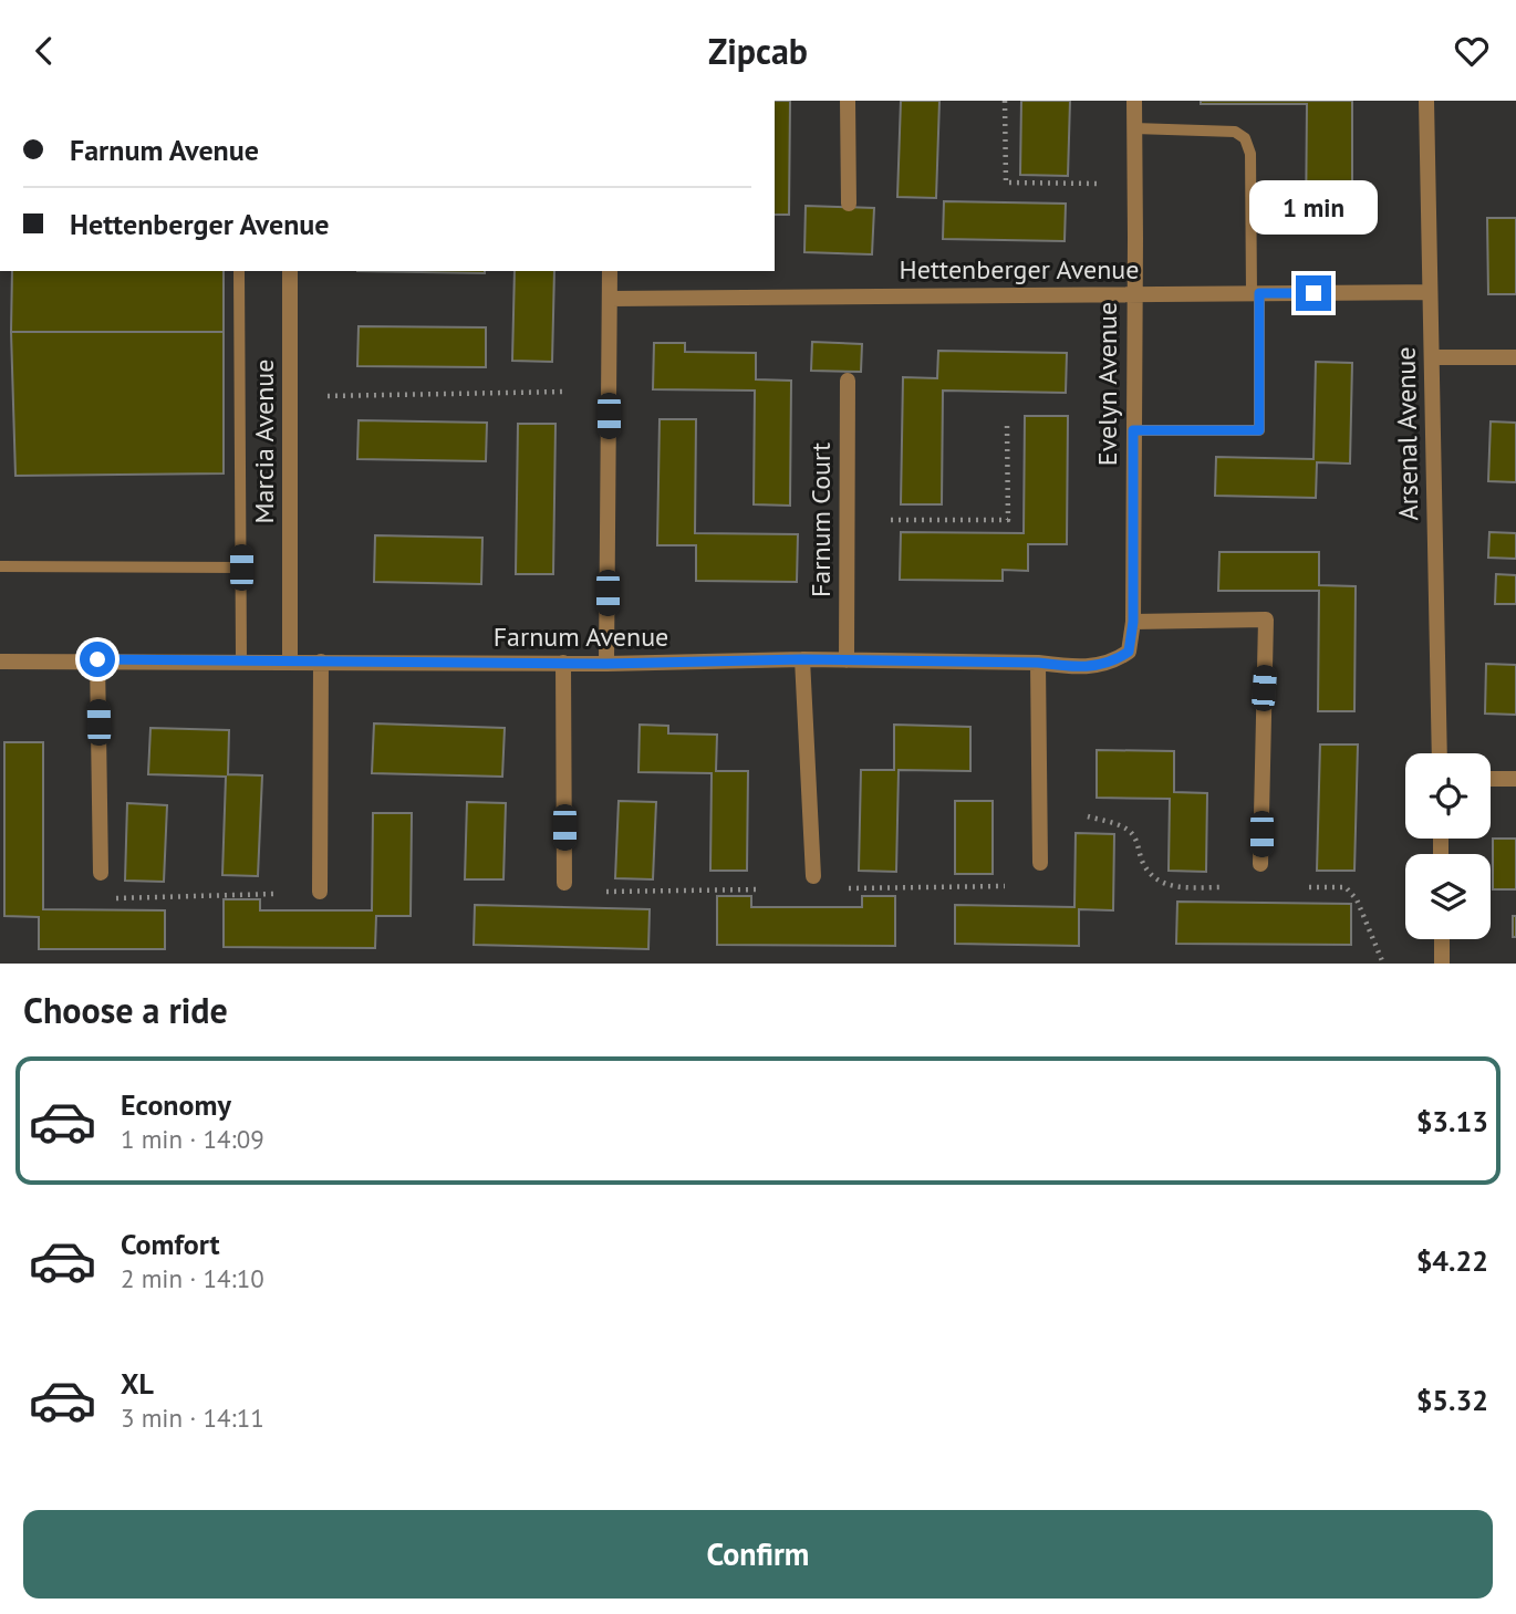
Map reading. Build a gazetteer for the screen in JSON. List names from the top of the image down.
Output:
{
  "streets": {
    "street": [
      "Hettenberger Avenue",
      "Evelyn Avenue",
      "Arsenal Avenue",
      "Marcia Avenue",
      "Farnum Court",
      "Farnum Avenue"
    ]
  },
  "crossings": [
    ["Hettenberger Avenue", "Evelyn Avenue"],
    ["Hettenberger Avenue", "Arsenal Avenue"],
    ["Evelyn Avenue", "Farnum Avenue"],
    ["Marcia Avenue", "Farnum Avenue"],
    ["Farnum Court", "Farnum Avenue"]
  ],
  "page": {
    "header": "Zipcab",
    "banner": ["Farnum Avenue", "Hettenberger Avenue"],
    "bubble": "1 min",
    "heading": "Choose a ride",
    "list": [
      {
        "name": "Economy",
        "note": "1 min · 14:09",
        "value": "$3.13"
      },
      {
        "name": "Comfort",
        "note": "2 min · 14:10",
        "value": "$4.22"
      },
      {
        "name": "XL",
        "note": "3 min · 14:11",
        "value": "$5.32"
      }
    ],
    "buttons": "Confirm"
  }
}
